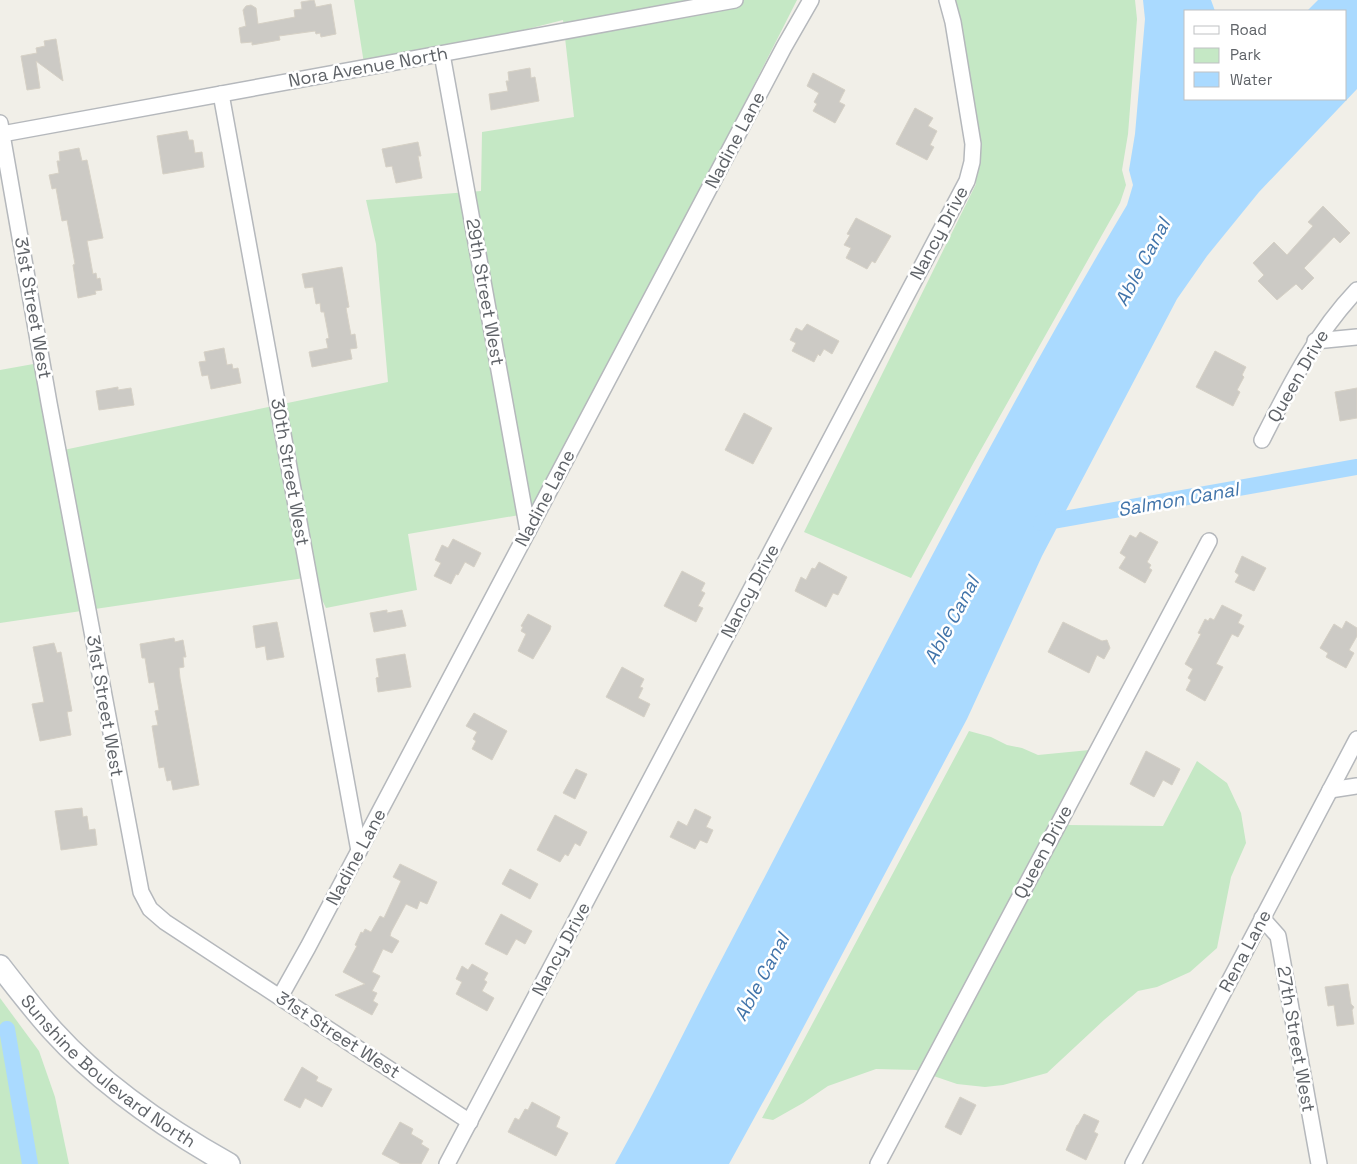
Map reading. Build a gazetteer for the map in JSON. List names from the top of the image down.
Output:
{
  "streets": {
    "street": [
      "Nora Avenue North",
      "Nadine Lane",
      "Nancy Drive",
      "29th Street West",
      "31st Street West",
      "Queen Drive",
      "30th Street West",
      "Rena Lane",
      "27th Street West",
      "Sunshine Boulevard North"
    ]
  },
  "crossings": [
    ["Nora Avenue North", "29th Street West"],
    ["Nora Avenue North", "31st Street West"],
    ["Nora Avenue North", "30th Street West"],
    ["Nadine Lane", "29th Street West"],
    ["Nadine Lane", "31st Street West"],
    ["Nadine Lane", "30th Street West"],
    ["Nancy Drive", "31st Street West"],
    ["Rena Lane", "27th Street West"]
  ],
  "water": ["Able Canal", "Salmon Canal"],
  "legend": ["Road", "Park", "Water"]
}
